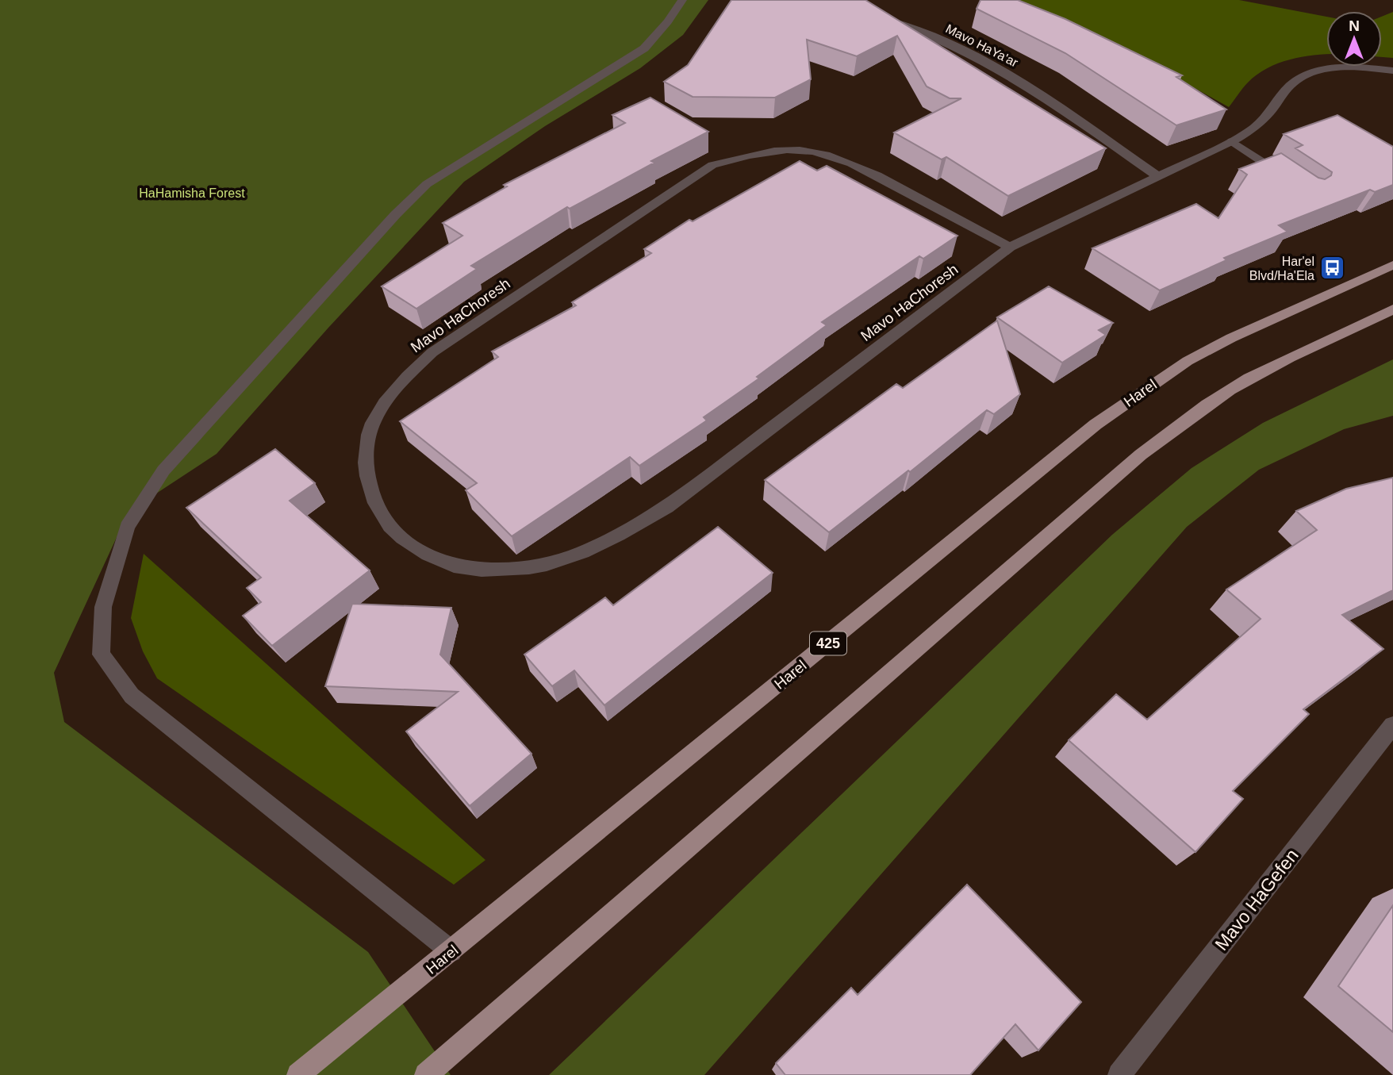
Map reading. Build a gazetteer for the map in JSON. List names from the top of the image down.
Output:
{
  "streets": {
    "main road": ["Harel", "425"],
    "street": ["Mavo HaYa'ar", "Mavo HaChoresh", "Mavo HaGefen"]
  },
  "crossings": [
    ["Mavo HaYa'ar", "Mavo HaChoresh"]
  ],
  "parks": ["HaHamisha Forest"],
  "places": {
    "bus stop": ["Har'el Blvd/Ha'Ela"]
  },
  "north": "top"
}
